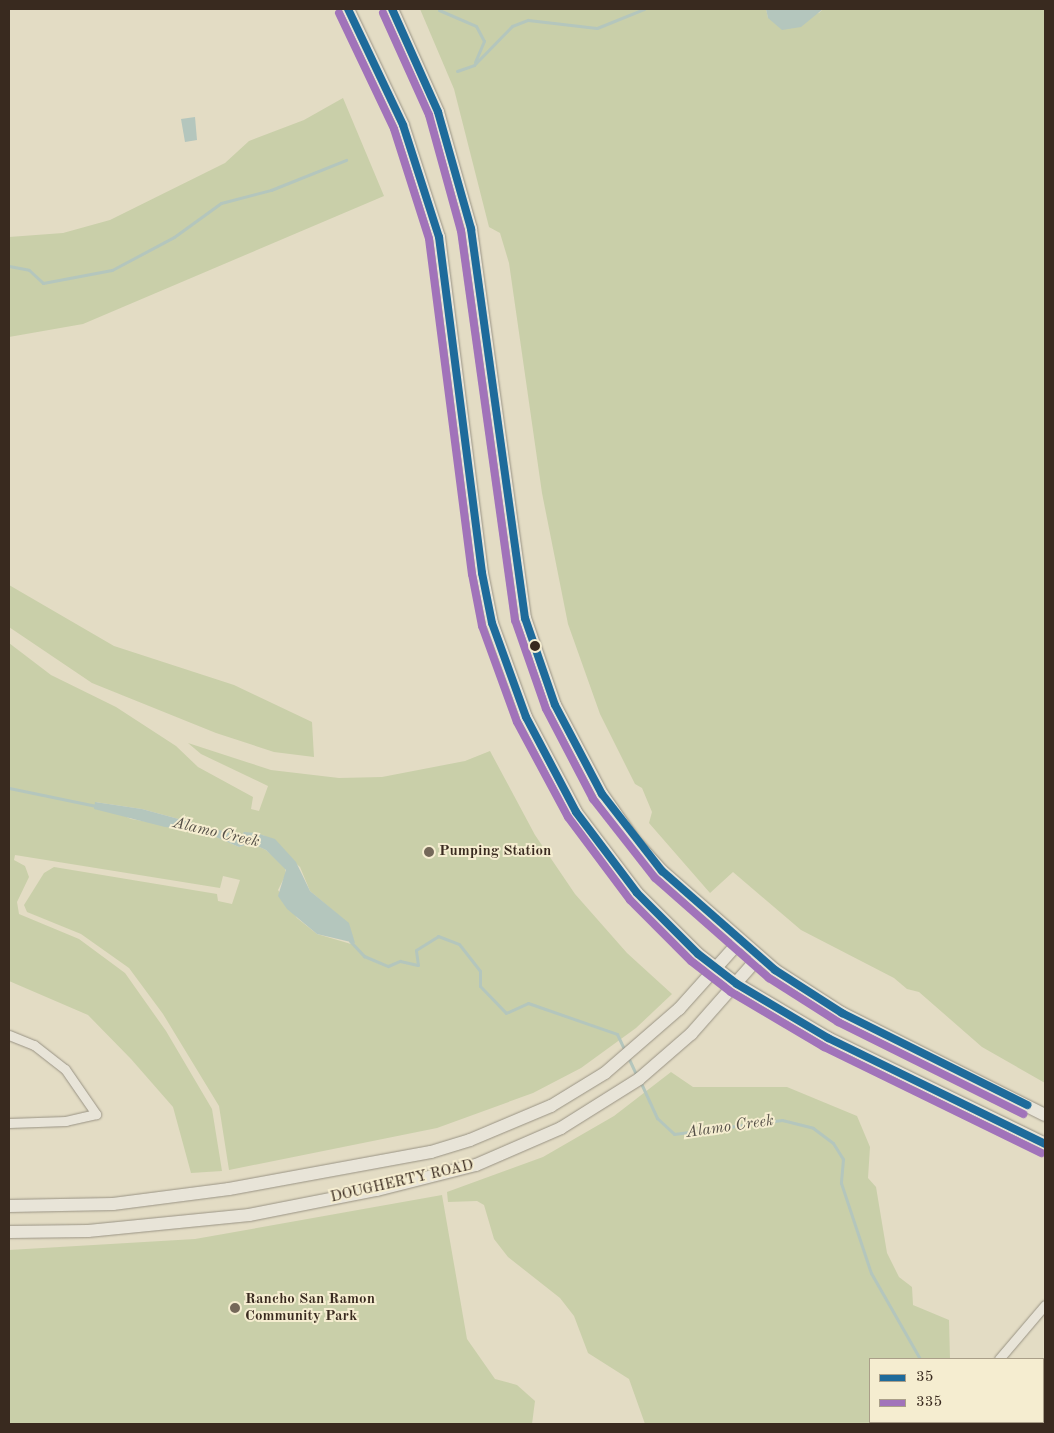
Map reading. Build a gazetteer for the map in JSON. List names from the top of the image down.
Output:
{
  "streets": {
    "main road": ["DOUGHERTY ROAD"]
  },
  "water": ["Alamo Creek"],
  "places": ["Pumping Station", "Rancho San Ramon Community Park"],
  "lines": ["transit line 35", "transit line 335"],
  "legend": ["35", "335"]
}
